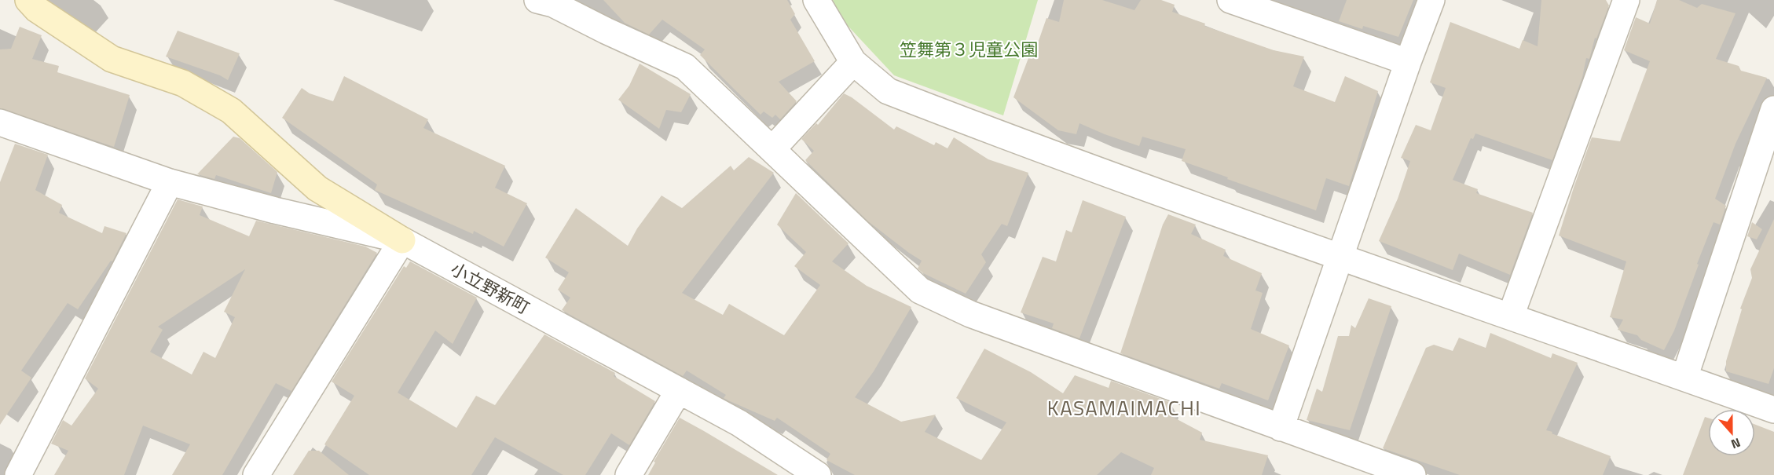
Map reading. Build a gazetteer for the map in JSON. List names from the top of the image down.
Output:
{
  "streets": {
    "street": ["小立野新町"]
  },
  "districts": ["KASAMAIMACHI"],
  "parks": ["笠舞第３児童公園"],
  "north": "bottom"
}
